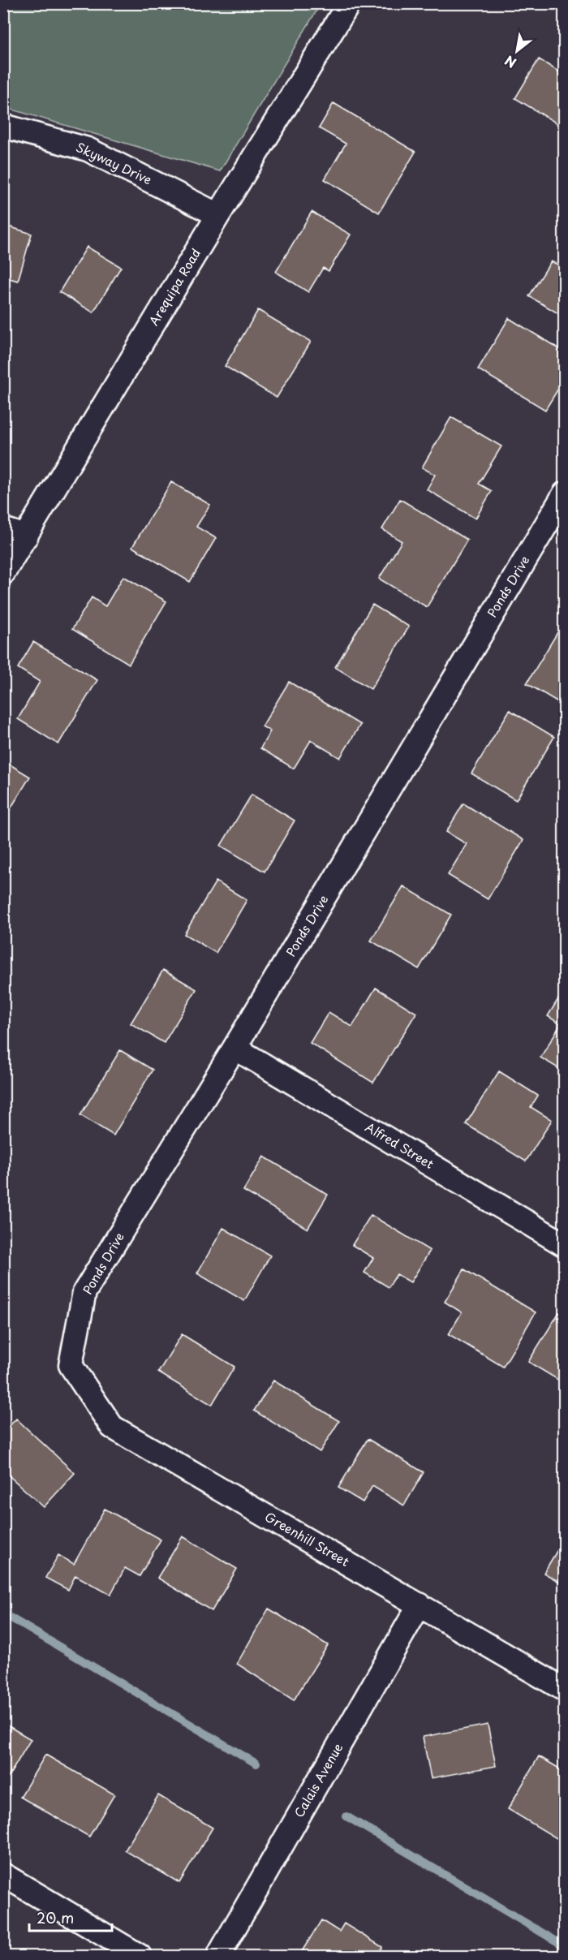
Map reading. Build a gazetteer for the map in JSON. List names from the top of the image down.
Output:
{
  "streets": {
    "street": [
      "Skyway Drive",
      "Arequipa Road",
      "Ponds Drive",
      "Alfred Street",
      "Greenhill Street",
      "Calais Avenue"
    ]
  },
  "crossings": [
    ["Skyway Drive", "Arequipa Road"],
    ["Ponds Drive", "Alfred Street"],
    ["Ponds Drive", "Greenhill Street"],
    ["Greenhill Street", "Calais Avenue"]
  ],
  "scale_bar": "20 m",
  "north": "bottom left"
}
